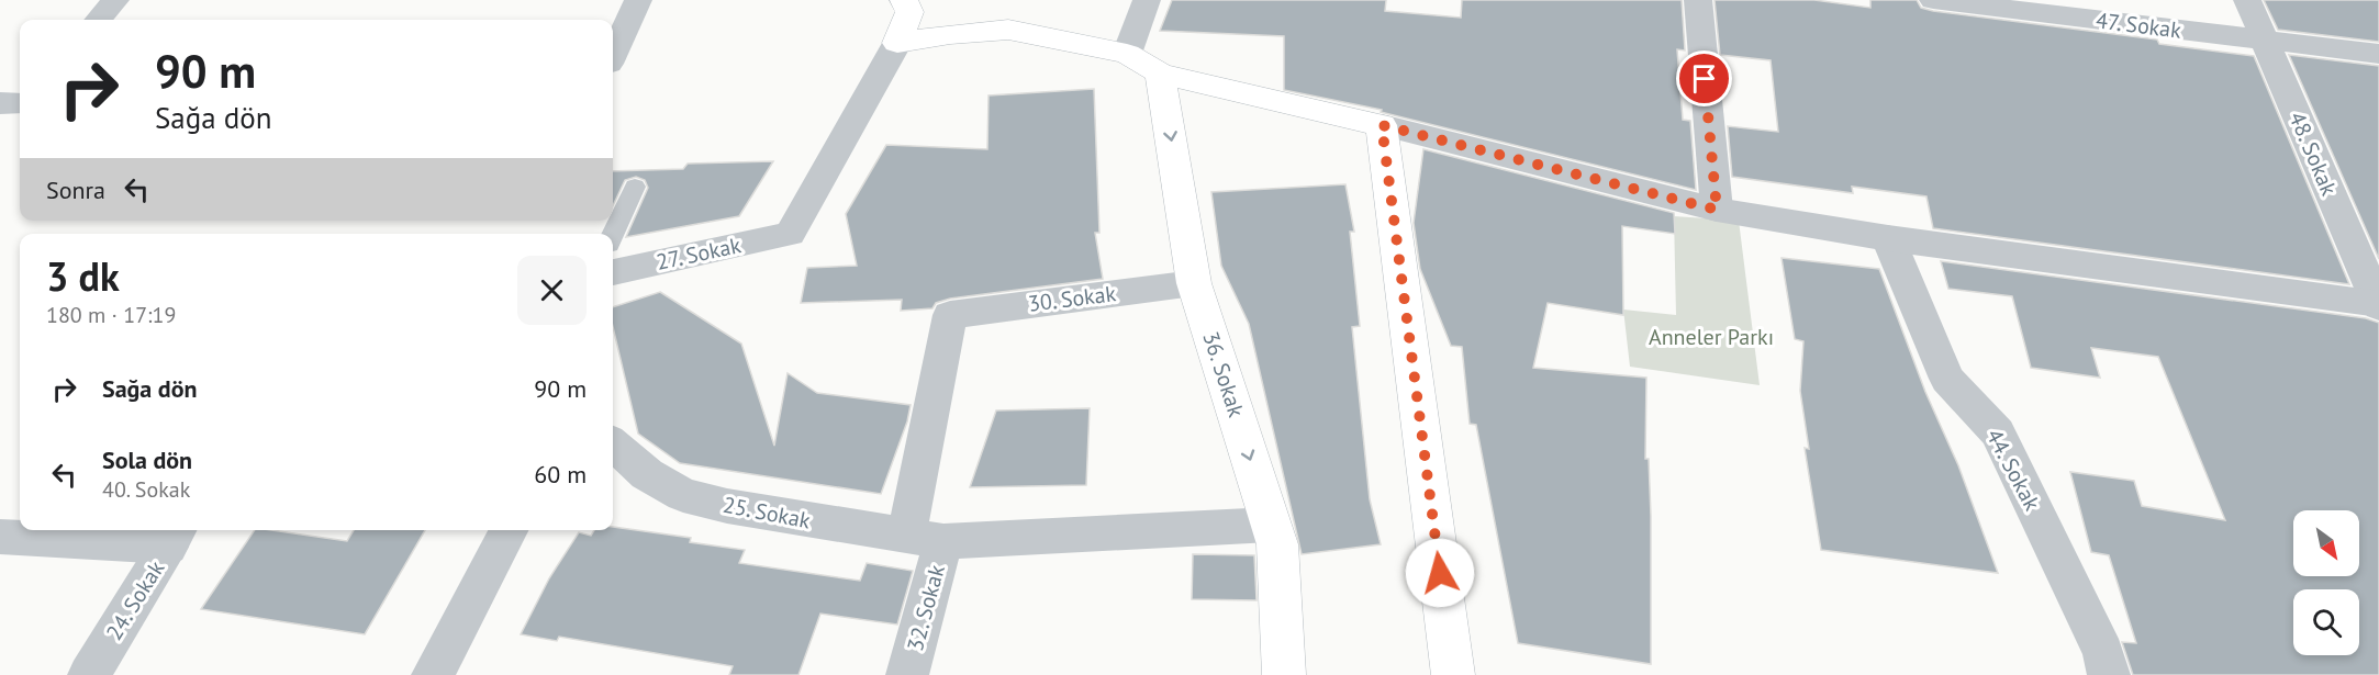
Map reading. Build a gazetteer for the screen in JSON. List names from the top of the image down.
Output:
{
  "streets": {
    "main road": ["36. Sokak"],
    "street": [
      "47. Sokak",
      "48. Sokak",
      "27. Sokak",
      "30. Sokak",
      "44. Sokak",
      "25. Sokak",
      "24. Sokak",
      "32. Sokak"
    ]
  },
  "crossings": [
    ["47. Sokak", "48. Sokak"],
    ["30. Sokak", "36. Sokak"],
    ["30. Sokak", "32. Sokak"],
    ["36. Sokak", "25. Sokak"],
    ["25. Sokak", "32. Sokak"]
  ],
  "parks": ["Anneler Parkı"],
  "north": "bottom right",
  "page": {
    "turn": ["90 m", "Sağa dön"],
    "then": "Sonra",
    "heading": ["3 dk", "180 m · 17:19"],
    "list": [
      {
        "name": "Sağa dön",
        "value": "90 m"
      },
      {
        "name": "Sola dön",
        "note": "40. Sokak",
        "value": "60 m"
      }
    ]
  }
}
